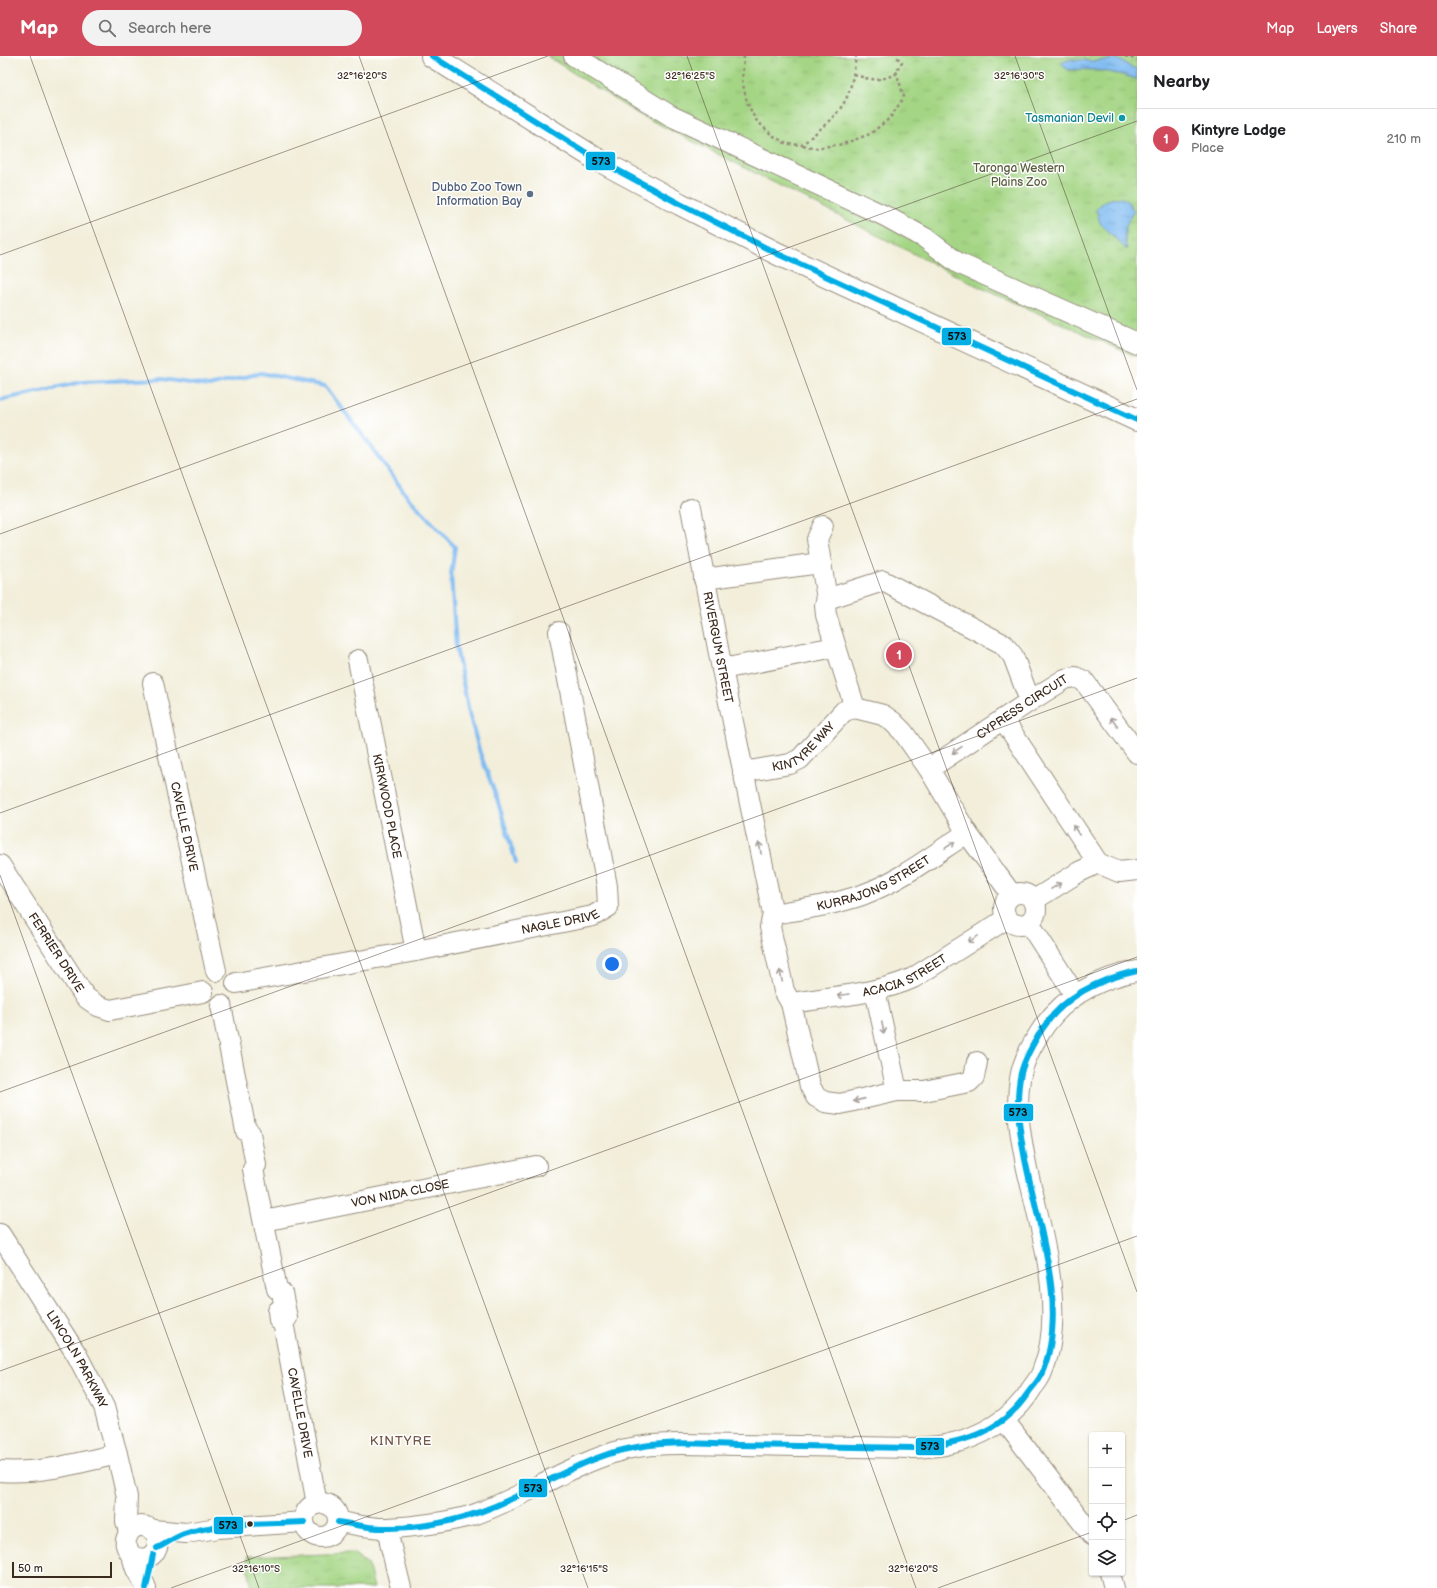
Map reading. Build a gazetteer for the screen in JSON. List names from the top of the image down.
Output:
{
  "streets": {
    "street": [
      "RIVERGUM STREET",
      "CYPRESS CIRCUIT",
      "KINTYRE WAY",
      "KIRKWOOD PLACE",
      "CAVELLE DRIVE",
      "KURRAJONG STREET",
      "NAGLE DRIVE",
      "FERRIER DRIVE",
      "ACACIA STREET",
      "VON NIDA CLOSE",
      "LINCOLN PARKWAY"
    ]
  },
  "crossings": [
    ["RIVERGUM STREET", "KINTYRE WAY"],
    ["RIVERGUM STREET", "KURRAJONG STREET"],
    ["RIVERGUM STREET", "ACACIA STREET"],
    ["KIRKWOOD PLACE", "NAGLE DRIVE"],
    ["CAVELLE DRIVE", "NAGLE DRIVE"],
    ["CAVELLE DRIVE", "FERRIER DRIVE"],
    ["CAVELLE DRIVE", "VON NIDA CLOSE"],
    ["NAGLE DRIVE", "FERRIER DRIVE"]
  ],
  "one_way": ["RIVERGUM STREET", "KURRAJONG STREET", "ACACIA STREET"],
  "districts": ["KINTYRE"],
  "parks": ["Taronga Western Plains Zoo"],
  "places": ["Tasmanian Devil", "Dubbo Zoo Town Information Bay"],
  "lines": ["transit line 573"],
  "scale_bar": "50 m",
  "page": {
    "header": "Map",
    "search": "Search here",
    "nav": ["Map", "Layers", "Share"],
    "heading": "Nearby",
    "list": [
      {
        "mark": "1",
        "name": "Kintyre Lodge",
        "note": "Place",
        "value": "210 m"
      }
    ],
    "pins": "1",
    "map_buttons": ["+", "−"],
    "scale": "50 m"
  },
  "coordinates": [
    "32°16'20\"S",
    "32°16'25\"S",
    "32°16'30\"S",
    "32°16'10\"S",
    "32°16'15\"S"
  ]
}
